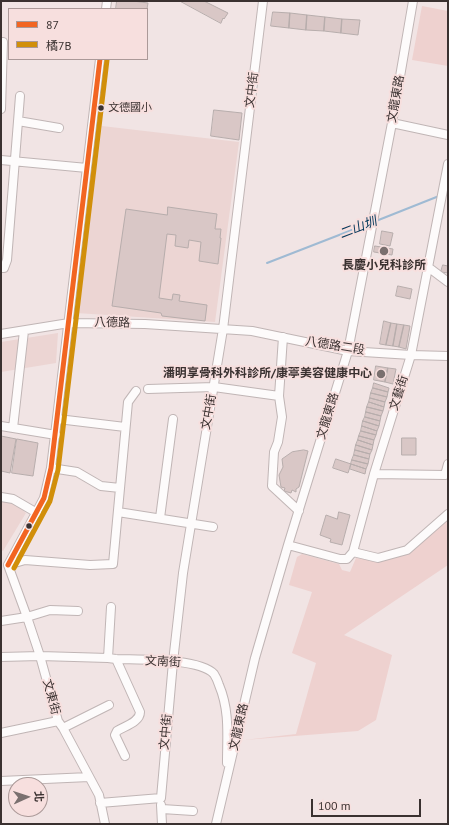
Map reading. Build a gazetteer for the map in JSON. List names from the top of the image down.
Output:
{
  "streets": {
    "street": [
      "文中街",
      "文龍東路",
      "八德路",
      "八德路二段",
      "文藝街",
      "文南街",
      "文東街"
    ]
  },
  "crossings": [
    ["文中街", "八德路"],
    ["文中街", "八德路二段"],
    ["文中街", "文南街"],
    ["文龍東路", "八德路二段"],
    ["文龍東路", "文南街"],
    ["八德路", "八德路二段"],
    ["八德路二段", "文藝街"],
    ["文南街", "文東街"]
  ],
  "water": ["二山圳"],
  "places": ["文德國小", "長慶小兒科診所", "潘明享骨科外科診所/康葶美容健康中心"],
  "lines": ["transit line 87", "transit line 橘7B"],
  "legend": ["87", "橘7B"],
  "scale_bar": "100 m",
  "north": "right"
}
